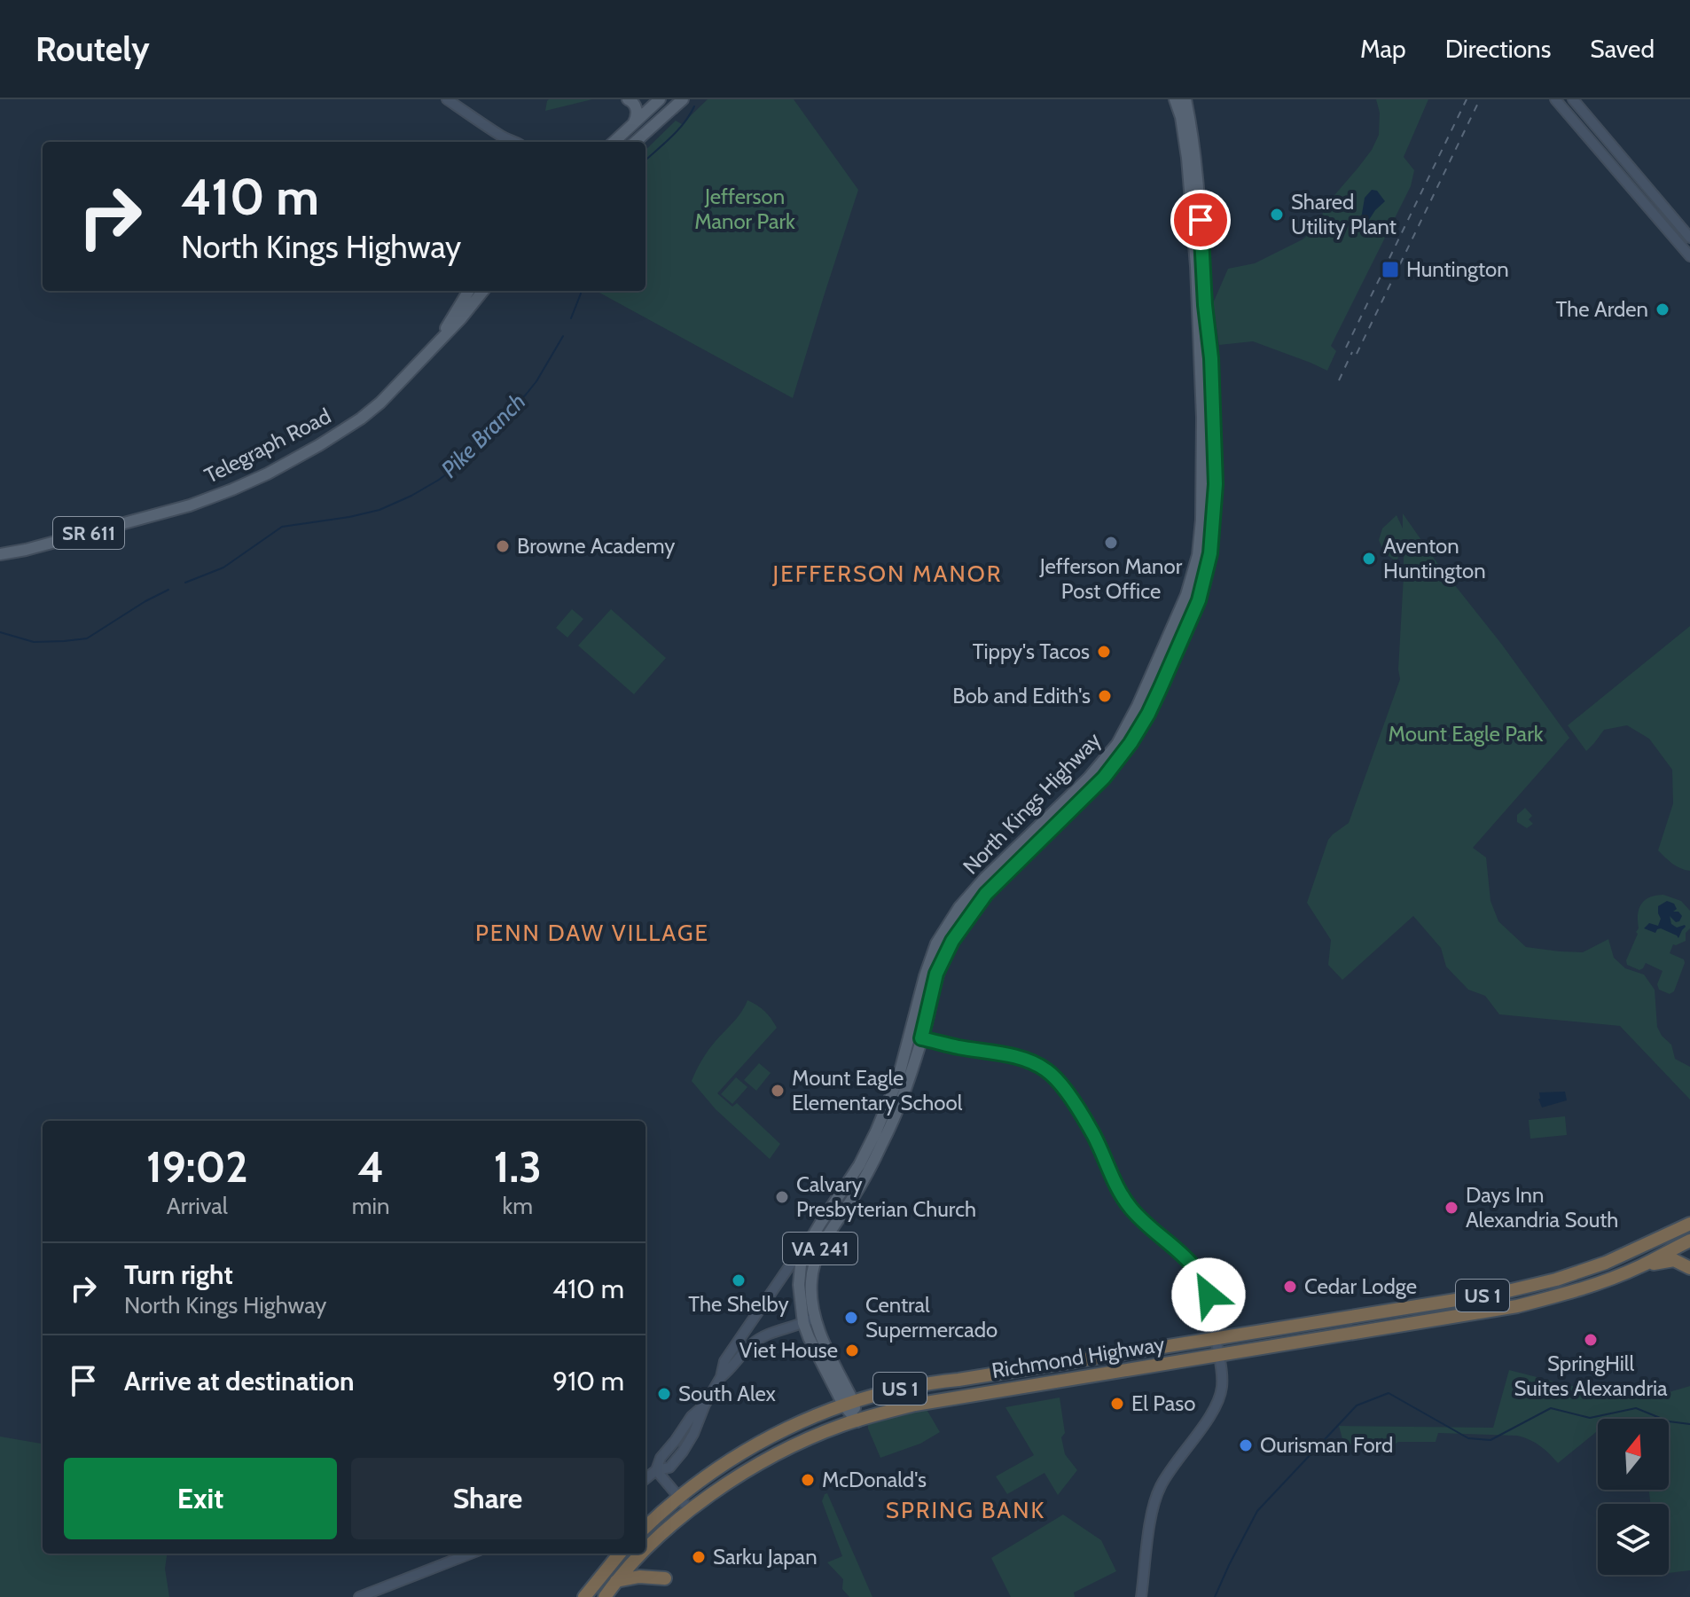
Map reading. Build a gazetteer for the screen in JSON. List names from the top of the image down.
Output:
{
  "streets": {
    "highway": ["US 1", "Richmond Highway"],
    "main road": [
      "Telegraph Road",
      "SR 611",
      "North Kings Highway",
      "VA 241"
    ]
  },
  "crossings": [
    ["North Kings Highway", "Richmond Highway"]
  ],
  "districts": ["JEFFERSON MANOR", "PENN DAW VILLAGE", "SPRING BANK"],
  "water": ["Pike Branch"],
  "parks": ["Jefferson Manor Park", "Mount Eagle Park"],
  "places": {
    "other": [
      "Shared Utility Plant",
      "The Arden",
      "Jefferson Manor Post Office",
      "Browne Academy",
      "Aventon Huntington",
      "Tippy's Tacos",
      "Bob and Edith's",
      "Mount Eagle Elementary School",
      "Calvary Presbyterian Church",
      "Days Inn Alexandria South",
      "The Shelby",
      "Cedar Lodge",
      "Central Supermercado",
      "SpringHill Suites Alexandria",
      "Viet House",
      "South Alex",
      "El Paso",
      "Ourisman Ford",
      "McDonald's",
      "Sarku Japan"
    ],
    "transit": ["Huntington"]
  },
  "north": "top",
  "page": {
    "header": "Routely",
    "nav": ["Map", "Directions", "Saved"],
    "turn": ["410 m", "North Kings Highway"],
    "eta": [
      "19:02",
      "Arrival",
      "4",
      "min",
      "1.3",
      "km"
    ],
    "list": [
      {
        "name": "Turn right",
        "note": "North Kings Highway",
        "value": "410 m"
      },
      {
        "name": "Arrive at destination",
        "value": "910 m"
      }
    ],
    "buttons": ["Exit", "Share"]
  }
}
